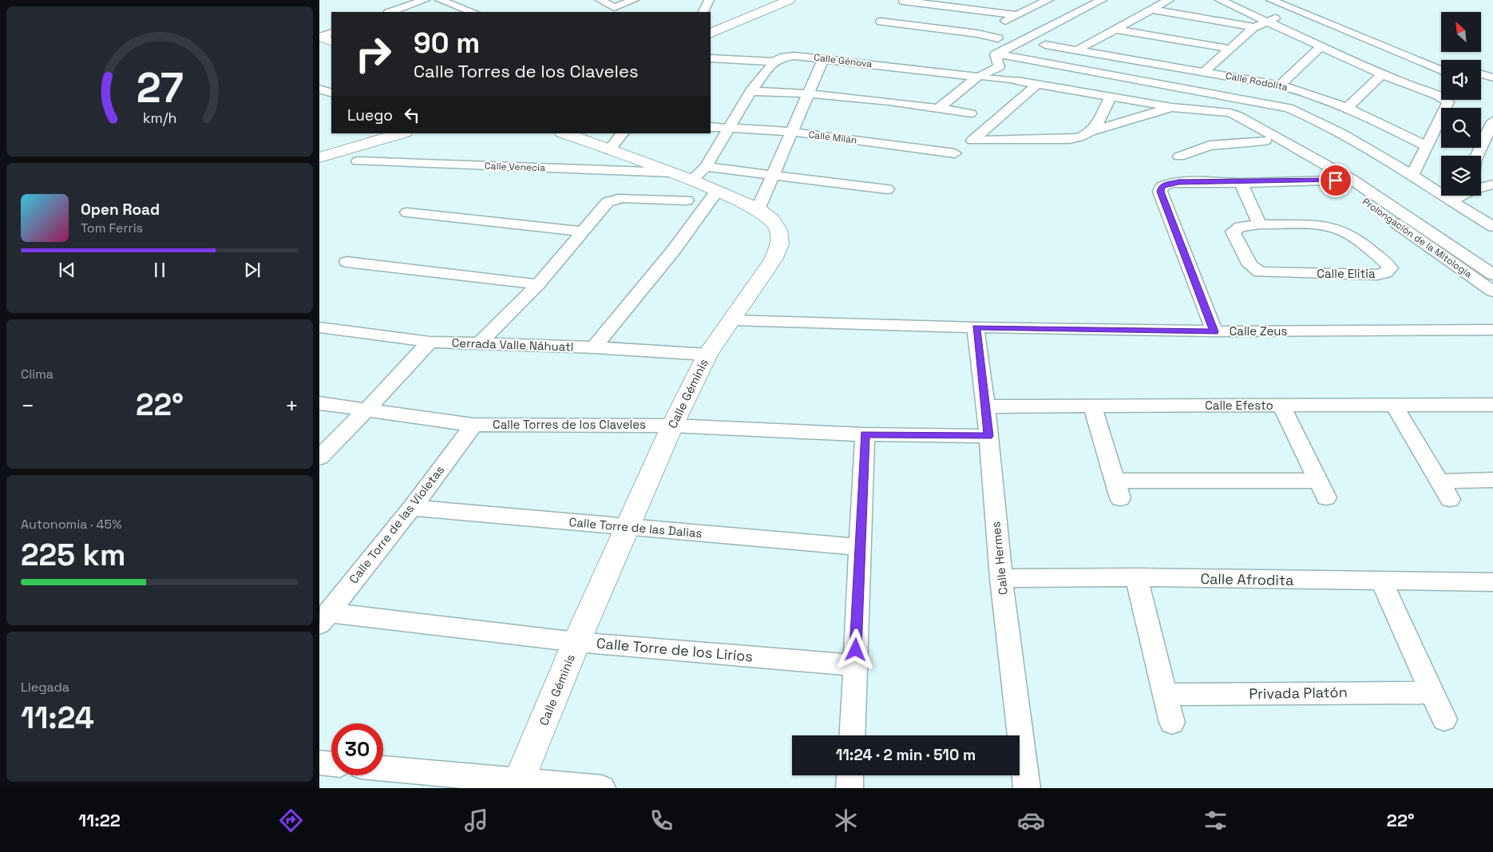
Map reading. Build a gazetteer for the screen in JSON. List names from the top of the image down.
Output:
{
  "streets": {
    "street": [
      "Calle Génova",
      "Calle Rodolita",
      "Calle Milán",
      "Calle Venecia",
      "Prolongación de la Mitología",
      "Calle Elitia",
      "Calle Zeus",
      "Cerrada Valle Náhuatl",
      "Calle Géminis",
      "Calle Efesto",
      "Calle Torres de los Claveles",
      "Calle Torre de las Violetas",
      "Calle Torre de las Dalias",
      "Calle Hermes",
      "Calle Afrodita",
      "Calle Torre de los Lirios",
      "Privada Platón"
    ]
  },
  "crossings": [
    ["Calle Venecia", "Calle Géminis"],
    ["Calle Zeus", "Calle Géminis"],
    ["Calle Zeus", "Calle Hermes"],
    ["Cerrada Valle Náhuatl", "Calle Géminis"],
    ["Calle Géminis", "Calle Torres de los Claveles"],
    ["Calle Géminis", "Calle Torre de las Dalias"],
    ["Calle Géminis", "Calle Torre de los Lirios"],
    ["Calle Efesto", "Calle Hermes"],
    ["Calle Torres de los Claveles", "Calle Torre de las Violetas"],
    ["Calle Torres de los Claveles", "Calle Hermes"],
    ["Calle Torre de las Violetas", "Calle Torre de las Dalias"],
    ["Calle Torre de las Violetas", "Calle Torre de los Lirios"],
    ["Calle Hermes", "Calle Afrodita"]
  ],
  "north": "top left",
  "page": {
    "turn": ["90 m", "Calle Torres de los Claveles"],
    "then": "Luego",
    "song": ["Open Road", "Tom Ferris"],
    "tile": [
      "Clima",
      ["Autonomía · 45%", "225 km"],
      ["Llegada", "11:24"]
    ],
    "heat": ["−", "22°", "+"],
    "limit": "30",
    "trip": "11:24 · 2 min · 510 m",
    "tabs": ["11:22", "22°"],
    "gauge": ["27", "km/h"]
  }
}
